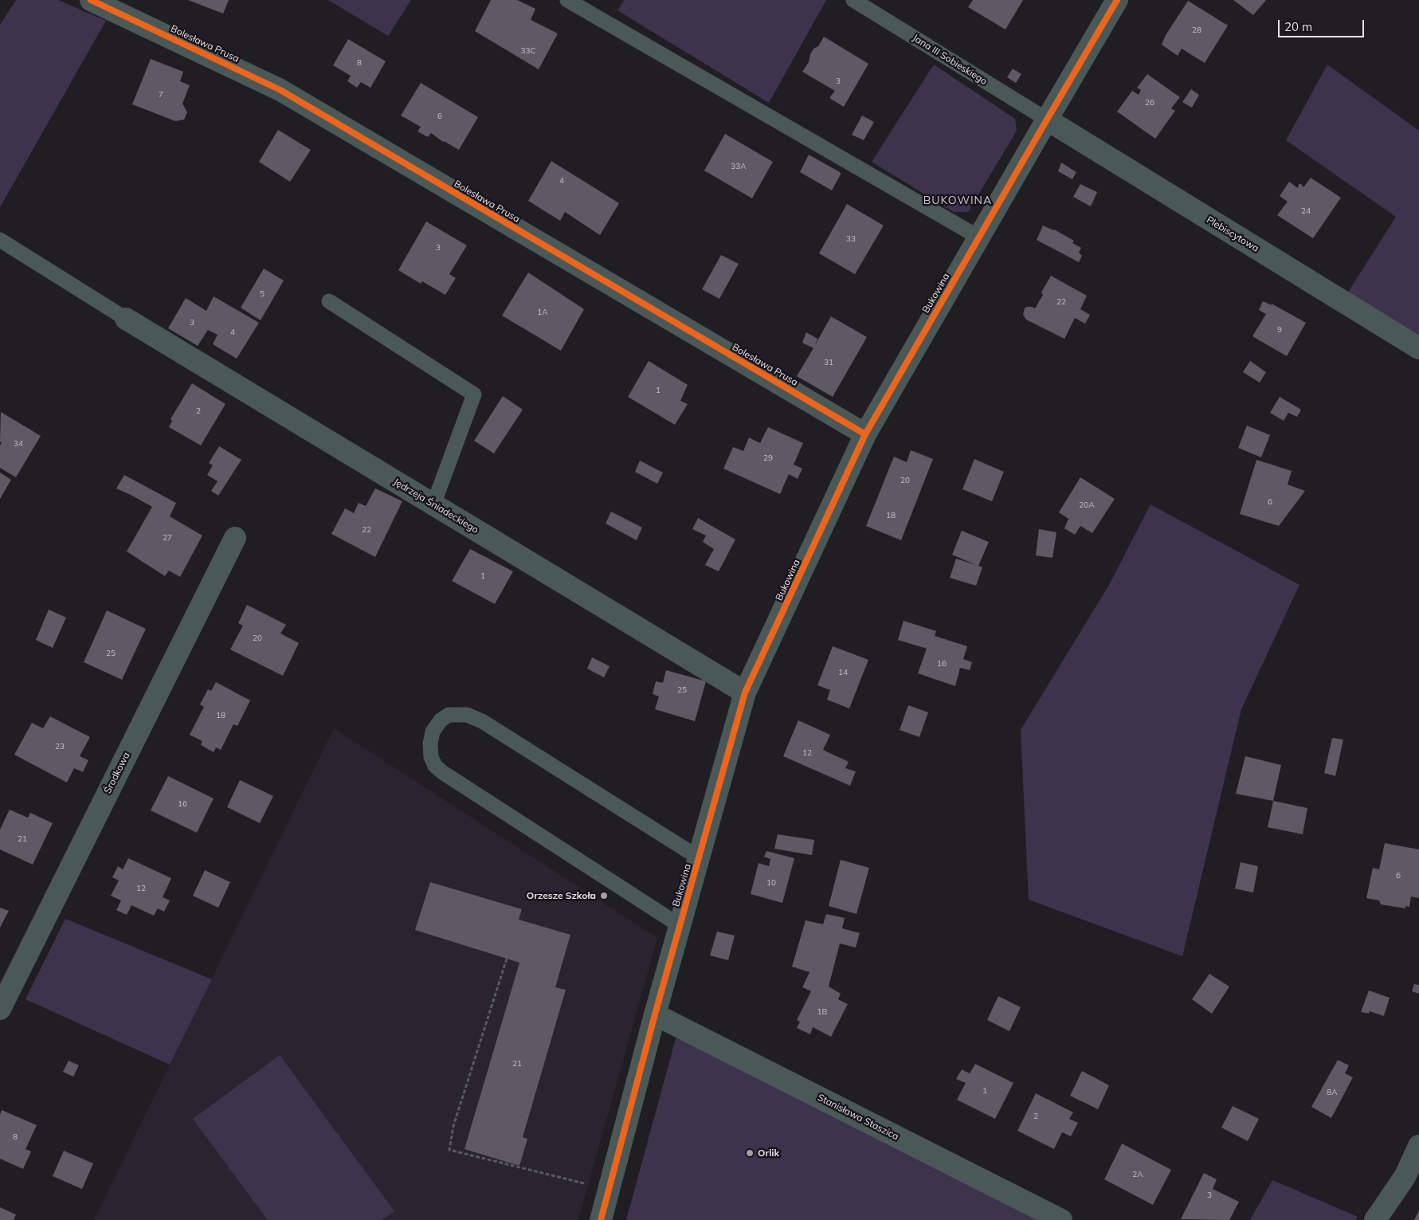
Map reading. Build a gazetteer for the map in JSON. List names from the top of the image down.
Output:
{
  "streets": {
    "street": [
      "Bolesława Prusa",
      "Plebiscytowa",
      "Bukowina",
      "Jędrzeja Śniadeckiego",
      "Środkowa",
      "Stanisława Staszica"
    ],
    "lane": ["Jana III Sobieskiego"]
  },
  "crossings": [
    ["Bolesława Prusa", "Bukowina"],
    ["Jana III Sobieskiego", "Plebiscytowa"],
    ["Jana III Sobieskiego", "Bukowina"],
    ["Plebiscytowa", "Bukowina"],
    ["Bukowina", "Jędrzeja Śniadeckiego"],
    ["Bukowina", "Stanisława Staszica"]
  ],
  "districts": ["BUKOWINA"],
  "places": ["Orzesze Szkoła", "Orlik"],
  "house_numbers": [
    "28",
    "33C",
    "8",
    "3",
    "7",
    "26",
    "6",
    "33A",
    "4",
    "24",
    "33",
    "3",
    "5",
    "22",
    "1A",
    "3",
    "9",
    "4",
    "31",
    "1",
    "2",
    "34",
    "29",
    "20",
    "6",
    "20A",
    "18",
    "22",
    "27",
    "1",
    "20",
    "25",
    "16",
    "14",
    "25",
    "18",
    "23",
    "12",
    "16",
    "21",
    "6",
    "10",
    "12",
    "1B",
    "21",
    "1",
    "8A",
    "2",
    "8",
    "2A",
    "3"
  ],
  "scale_bar": "20 m"
}
